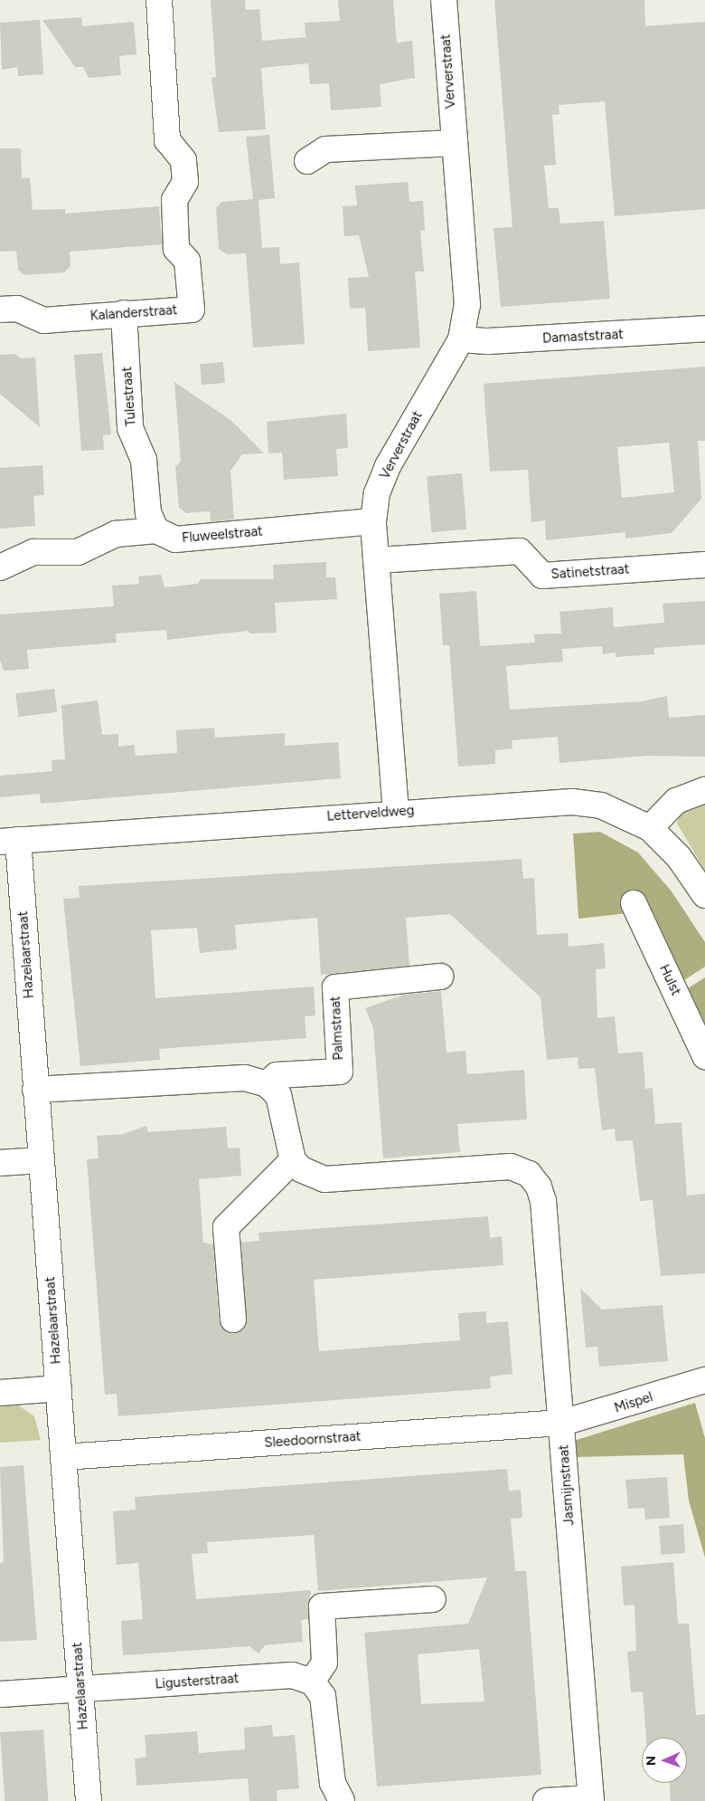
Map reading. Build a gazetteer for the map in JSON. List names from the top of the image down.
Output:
{
  "streets": {
    "street": [
      "Ververstraat",
      "Kalanderstraat",
      "Damaststraat",
      "Tulestraat",
      "Fluweelstraat",
      "Satinetstraat",
      "Letterveldweg",
      "Hazelaarstraat",
      "Hulst",
      "Palmstraat",
      "Mispel",
      "Sleedoornstraat",
      "Jasmijnstraat",
      "Ligusterstraat"
    ]
  },
  "crossings": [
    ["Ververstraat", "Damaststraat"],
    ["Ververstraat", "Fluweelstraat"],
    ["Ververstraat", "Satinetstraat"],
    ["Ververstraat", "Letterveldweg"],
    ["Kalanderstraat", "Tulestraat"],
    ["Tulestraat", "Fluweelstraat"],
    ["Letterveldweg", "Hazelaarstraat"],
    ["Hazelaarstraat", "Sleedoornstraat"],
    ["Hazelaarstraat", "Ligusterstraat"],
    ["Mispel", "Sleedoornstraat"],
    ["Mispel", "Jasmijnstraat"],
    ["Sleedoornstraat", "Jasmijnstraat"]
  ],
  "north": "left"
}
